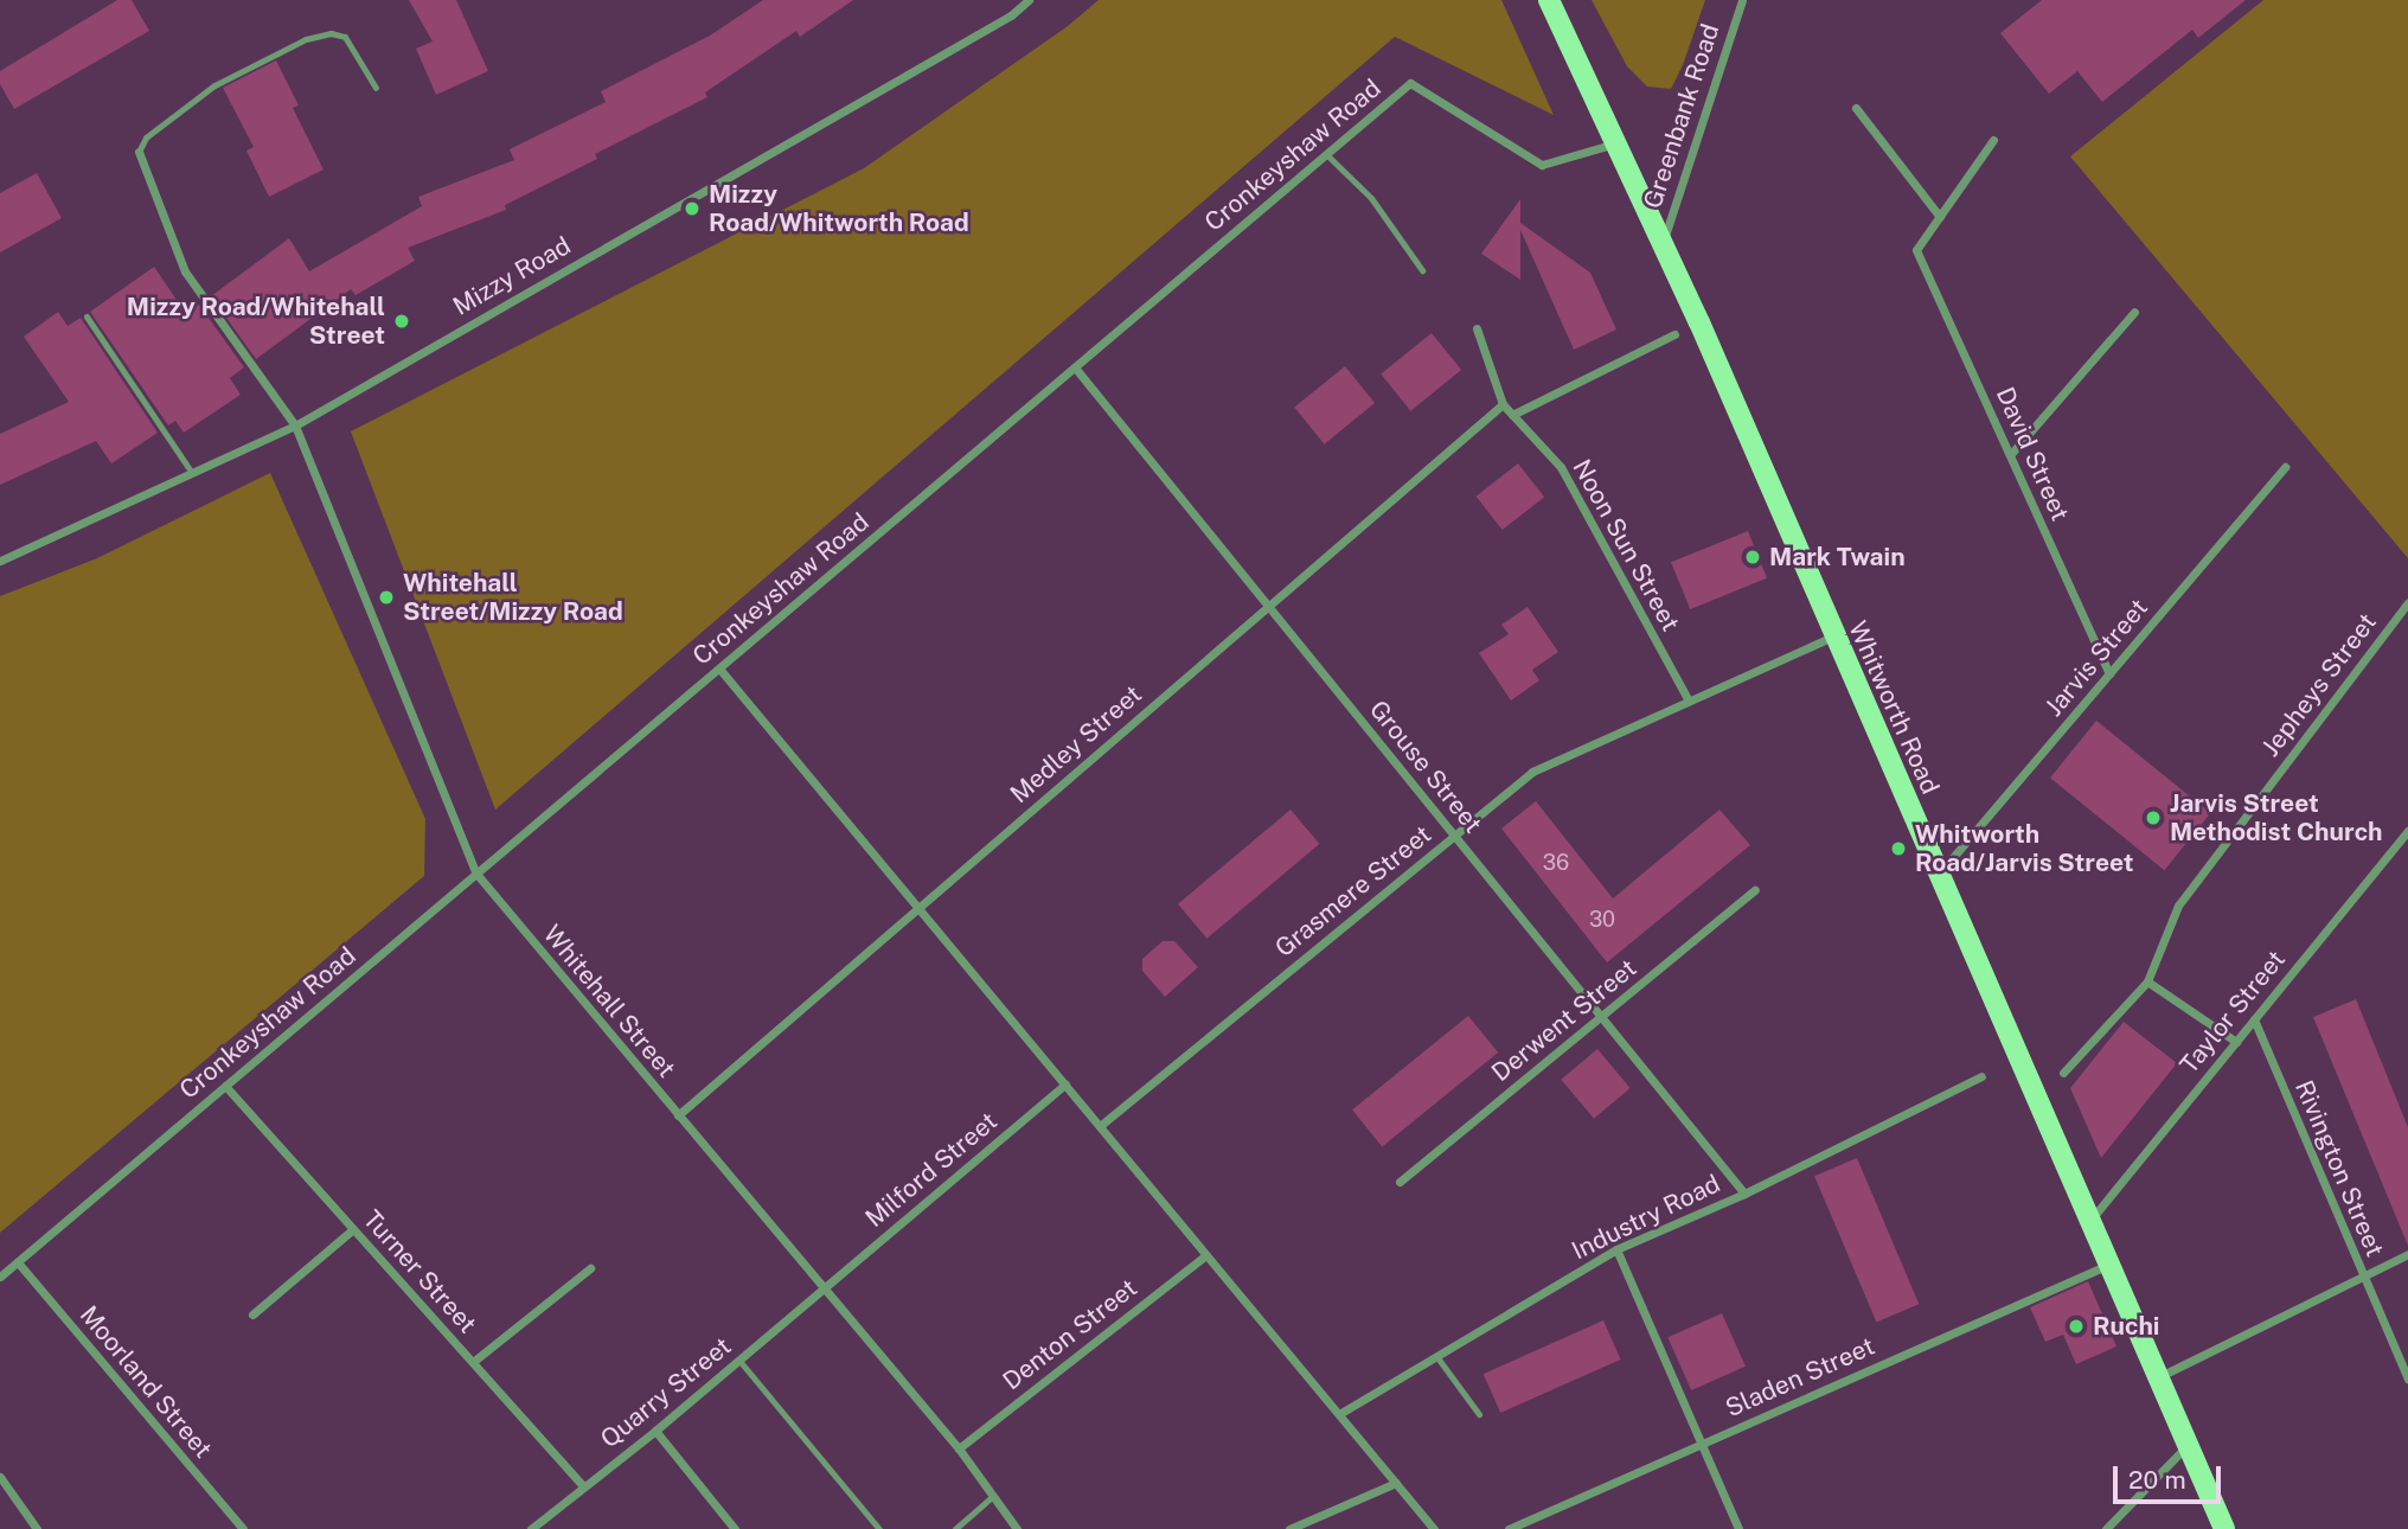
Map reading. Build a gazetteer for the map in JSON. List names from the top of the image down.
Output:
{
  "streets": {
    "main road": ["Whitworth Road"],
    "street": [
      "Greenbank Road",
      "Cronkeyshaw Road",
      "Mizzy Road",
      "David Street",
      "Noon Sun Street",
      "Jarvis Street",
      "Jepheys Street",
      "Medley Street",
      "Grouse Street",
      "Grasmere Street",
      "Whitehall Street",
      "Taylor Street",
      "Derwent Street",
      "Rivington Street",
      "Milford Street",
      "Industry Road",
      "Turner Street",
      "Denton Street",
      "Sladen Street",
      "Moorland Street",
      "Quarry Street"
    ]
  },
  "crossings": [
    ["Greenbank Road", "Whitworth Road"],
    ["Cronkeyshaw Road", "Whitworth Road"],
    ["Cronkeyshaw Road", "Grouse Street"],
    ["Cronkeyshaw Road", "Whitehall Street"],
    ["Cronkeyshaw Road", "Turner Street"],
    ["Cronkeyshaw Road", "Moorland Street"],
    ["Mizzy Road", "Whitehall Street"],
    ["David Street", "Jarvis Street"],
    ["Noon Sun Street", "Medley Street"],
    ["Noon Sun Street", "Grasmere Street"],
    ["Jarvis Street", "Whitworth Road"],
    ["Whitworth Road", "Grasmere Street"],
    ["Whitworth Road", "Taylor Street"],
    ["Whitworth Road", "Sladen Street"],
    ["Medley Street", "Grouse Street"],
    ["Medley Street", "Whitehall Street"],
    ["Grouse Street", "Grasmere Street"],
    ["Grouse Street", "Derwent Street"],
    ["Grouse Street", "Industry Road"],
    ["Whitehall Street", "Milford Street"],
    ["Whitehall Street", "Denton Street"],
    ["Whitehall Street", "Quarry Street"],
    ["Taylor Street", "Rivington Street"],
    ["Milford Street", "Quarry Street"],
    ["Turner Street", "Quarry Street"]
  ],
  "places": [
    "Mizzy Road/Whitworth Road",
    "Mizzy Road/Whitehall Street",
    "Mark Twain",
    "Whitehall Street/Mizzy Road",
    "Jarvis Street Methodist Church",
    "Whitworth Road/Jarvis Street",
    "Ruchi"
  ],
  "house_numbers": ["36", "30"],
  "scale_bar": "20 m"
}
